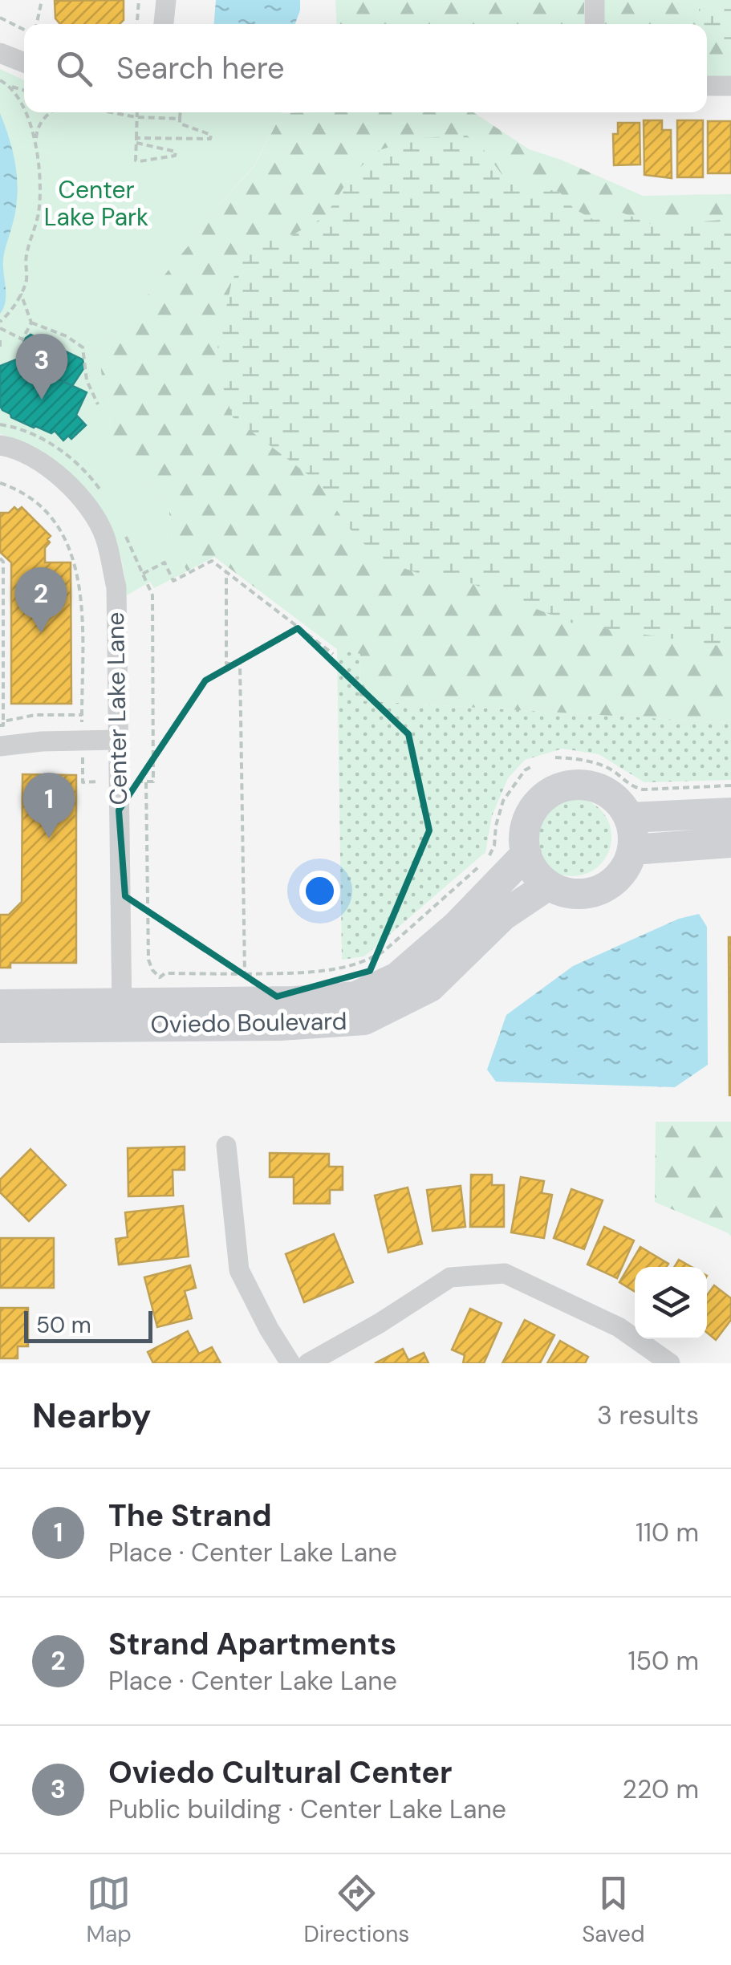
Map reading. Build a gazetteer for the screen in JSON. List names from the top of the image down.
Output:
{
  "streets": {
    "street": ["Center Lake Lane", "Oviedo Boulevard"]
  },
  "crossings": [
    ["Center Lake Lane", "Oviedo Boulevard"]
  ],
  "parks": ["Center Lake Park"],
  "scale_bar": "50 m",
  "page": {
    "search": "Search here",
    "pins": ["3", "2", "1"],
    "scale": "50 m",
    "heading": ["Nearby", "3 results"],
    "list": [
      {
        "mark": "1",
        "name": "The Strand",
        "note": "Place · Center Lake Lane",
        "value": "110 m"
      },
      {
        "mark": "2",
        "name": "Strand Apartments",
        "note": "Place · Center Lake Lane",
        "value": "150 m"
      },
      {
        "mark": "3",
        "name": "Oviedo Cultural Center",
        "note": "Public building · Center Lake Lane",
        "value": "220 m"
      }
    ],
    "nav": ["Map", "Directions", "Saved"]
  }
}
